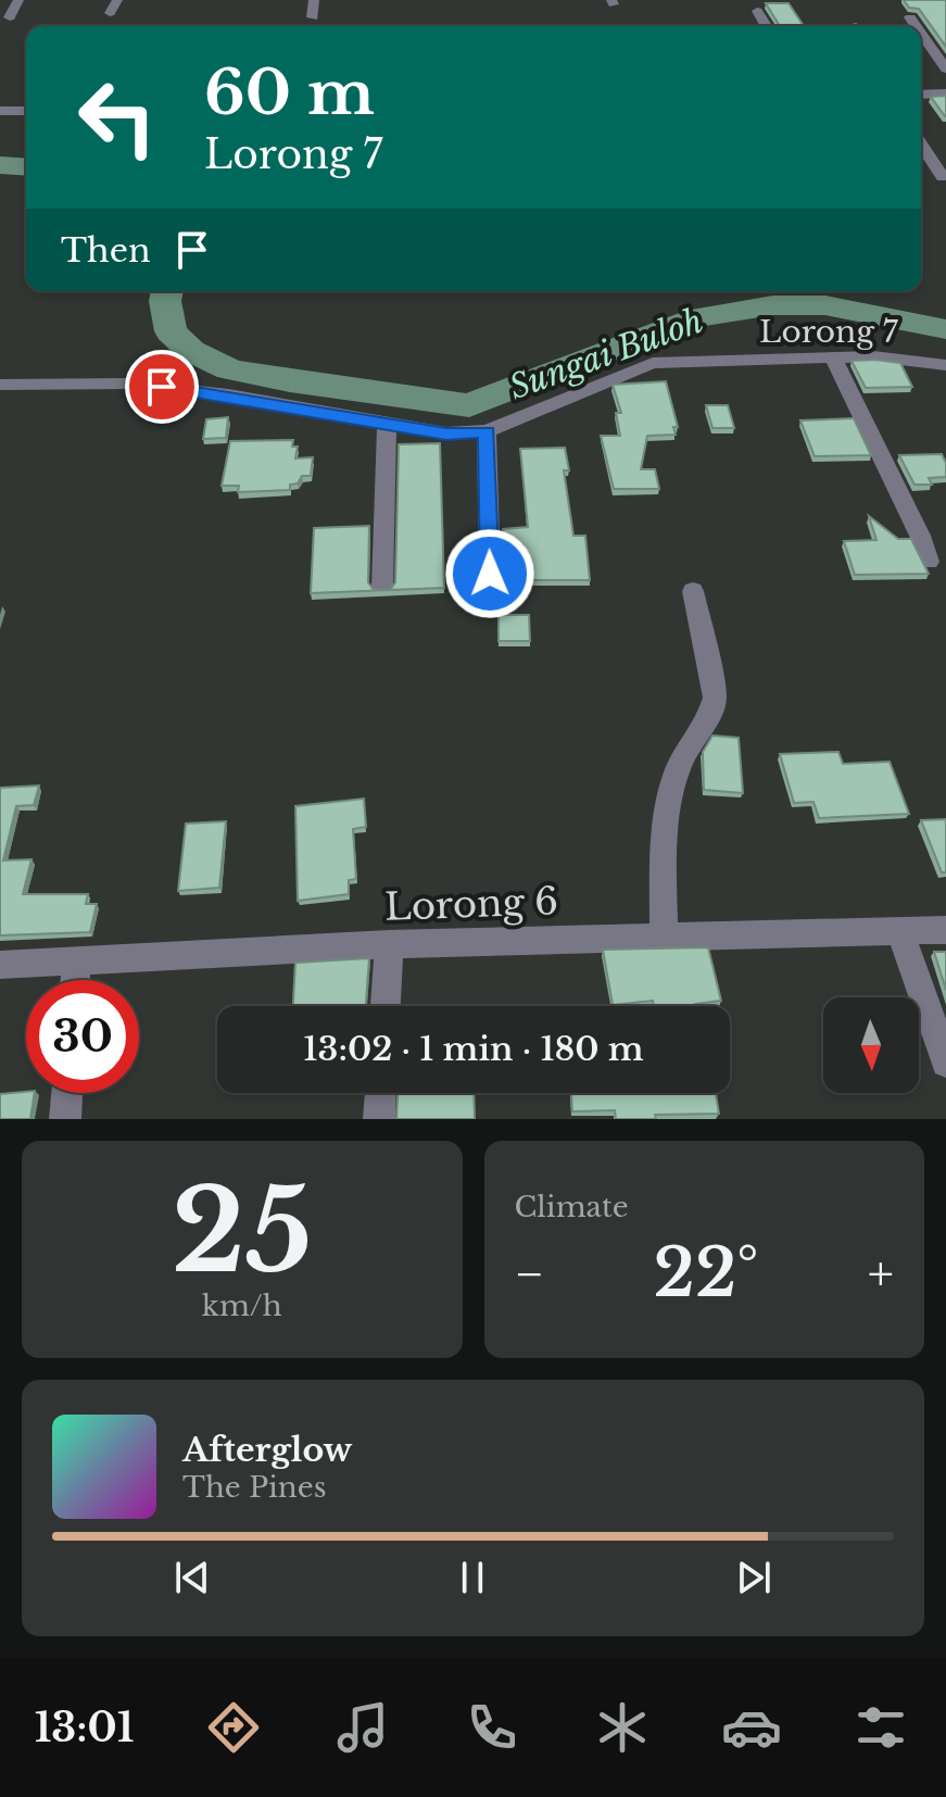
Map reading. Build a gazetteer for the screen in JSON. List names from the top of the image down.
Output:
{
  "streets": {
    "street": ["Lorong 7", "Lorong 6"]
  },
  "water": ["Sungai Buloh"],
  "north": "bottom",
  "page": {
    "turn": ["60 m", "Lorong 7"],
    "then": "Then",
    "limit": "30",
    "trip": "13:02 · 1 min · 180 m",
    "tile": [
      ["25", "km/h"],
      "Climate"
    ],
    "heat": ["−", "22°", "+"],
    "song": ["Afterglow", "The Pines"],
    "tabs": "13:01"
  }
}
